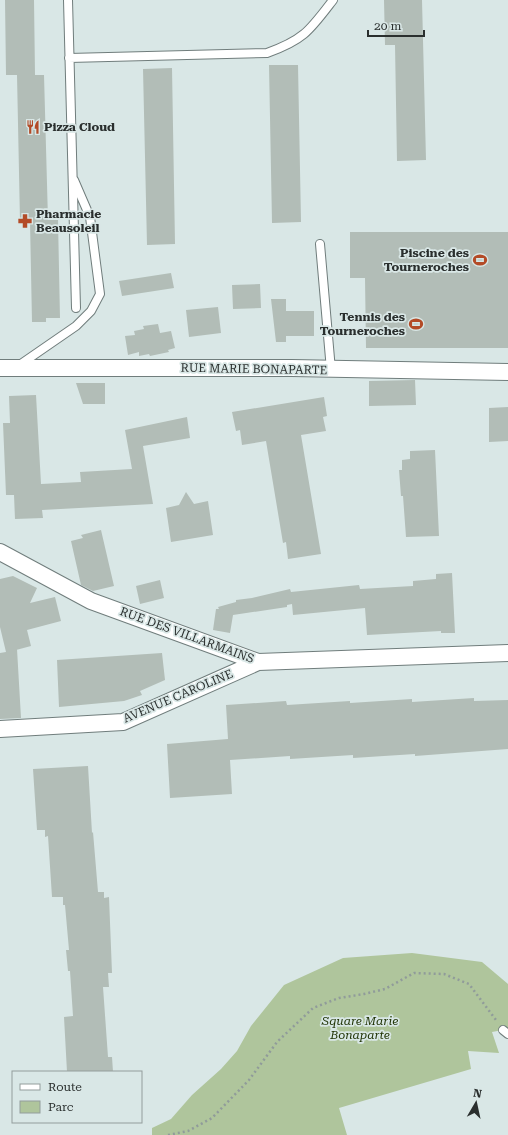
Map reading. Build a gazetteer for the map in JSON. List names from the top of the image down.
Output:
{
  "streets": {
    "street": ["RUE MARIE BONAPARTE", "RUE DES VILLARMAINS", "AVENUE CAROLINE"]
  },
  "crossings": [
    ["RUE DES VILLARMAINS", "AVENUE CAROLINE"]
  ],
  "parks": ["Square Marie Bonaparte"],
  "places": {
    "restaurant": ["Pizza Cloud"],
    "pharmacy": ["Pharmacie Beausoleil"],
    "sports": ["Piscine des Tourneroches", "Tennis des Tourneroches"]
  },
  "legend": ["Route", "Parc"],
  "scale_bar": "20 m",
  "north": "top"
}
